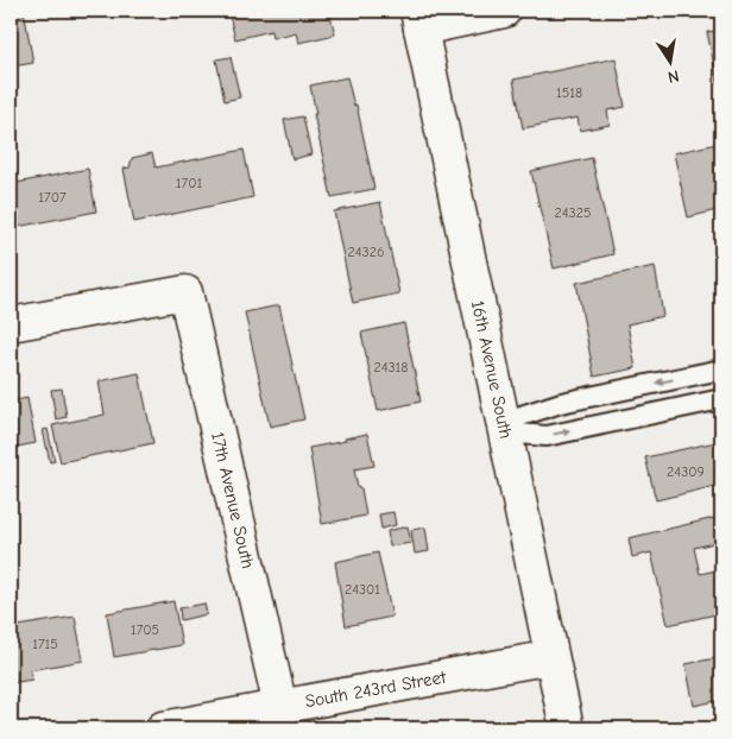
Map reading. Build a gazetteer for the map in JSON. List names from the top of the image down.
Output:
{
  "streets": {
    "street": ["16th Avenue South", "17th Avenue South", "South 243rd Street"]
  },
  "crossings": [
    ["16th Avenue South", "South 243rd Street"],
    ["17th Avenue South", "South 243rd Street"]
  ],
  "house_numbers": [
    "1518",
    "1701",
    "1707",
    "24325",
    "24326",
    "24318",
    "24309",
    "24301",
    "1705",
    "1715"
  ],
  "north": "bottom"
}
